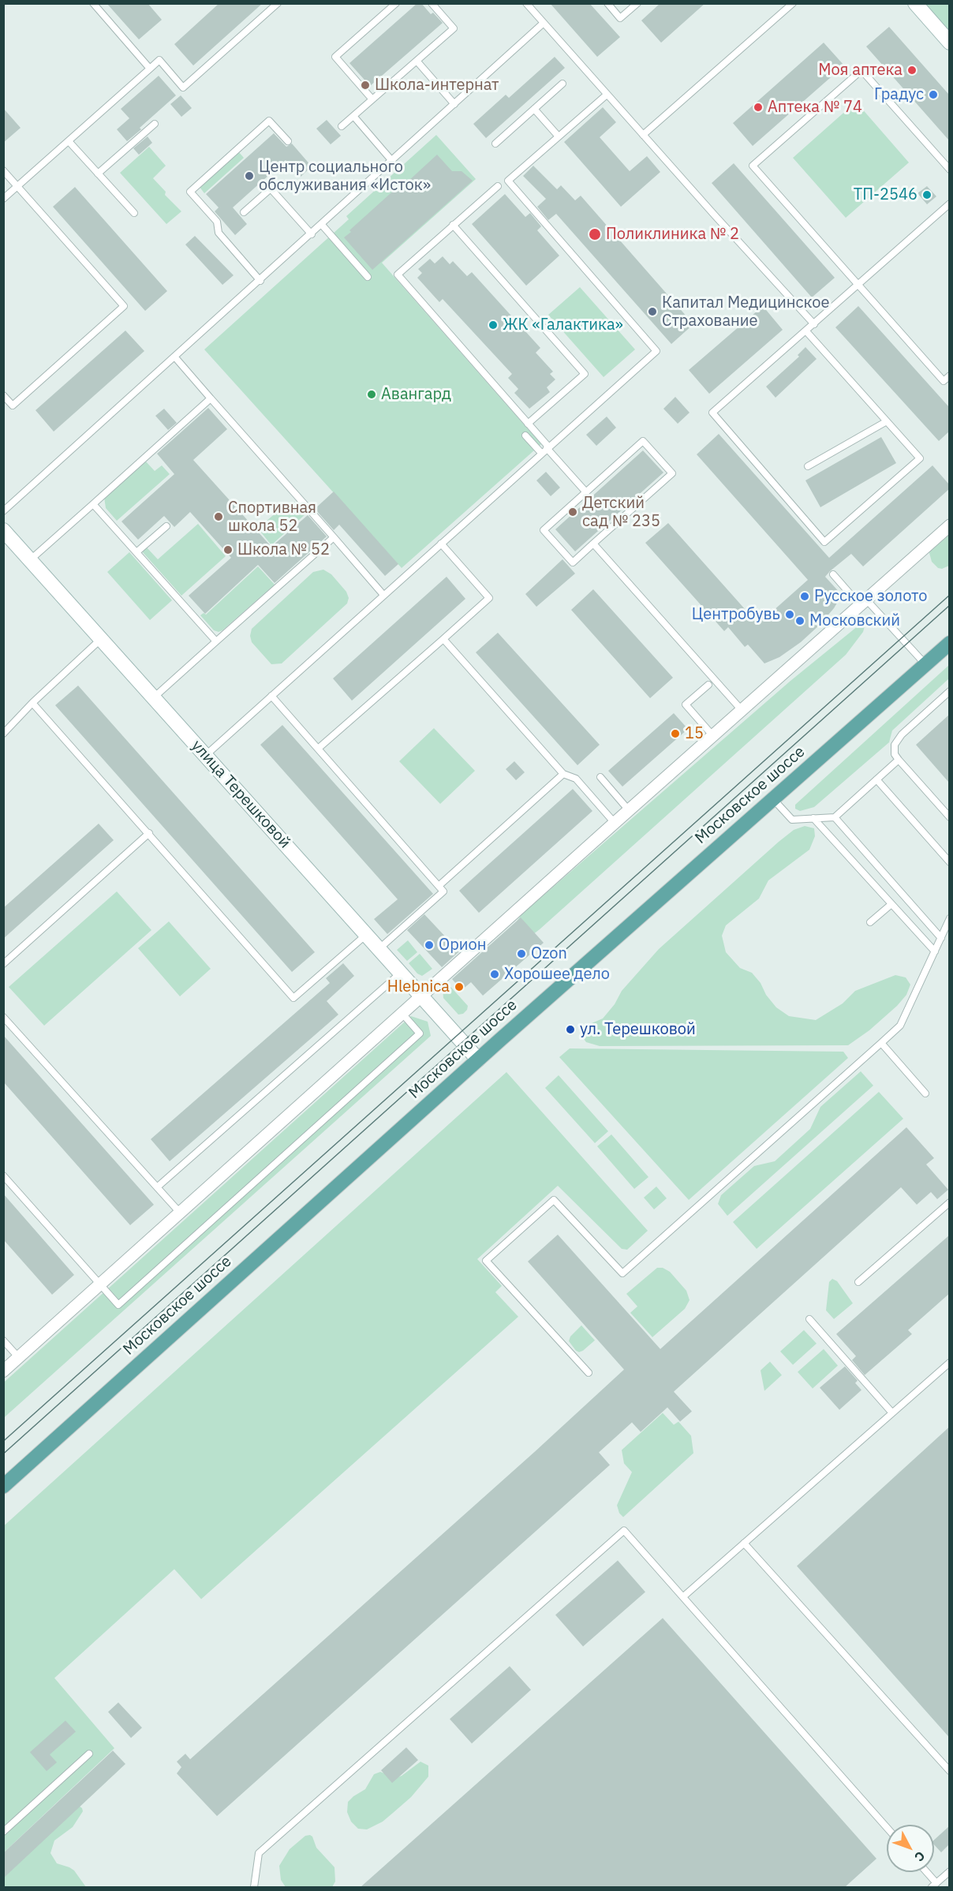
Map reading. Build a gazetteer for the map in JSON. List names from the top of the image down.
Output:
{
  "streets": {
    "main road": ["Московское шоссе"],
    "street": ["улица Терешковой"]
  },
  "crossings": [
    ["улица Терешковой", "Московское шоссе"]
  ],
  "places": [
    "Моя аптека",
    "Школа-интернат",
    "Градус",
    "Аптека № 74",
    "Центр социального обслуживания «Исток»",
    "ТП-2546",
    "Поликлиника № 2",
    "Капитал Медицинское Страхование",
    "ЖК «Галактика»",
    "Авангард",
    "Детский сад № 235",
    "Спортивная школа 52",
    "Школа № 52",
    "Русское золото",
    "Центробувь",
    "Московский",
    "15",
    "Орион",
    "Ozon",
    "Хорошее дело",
    "Hlebnica",
    "ул. Терешковой"
  ],
  "north": "bottom right"
}
